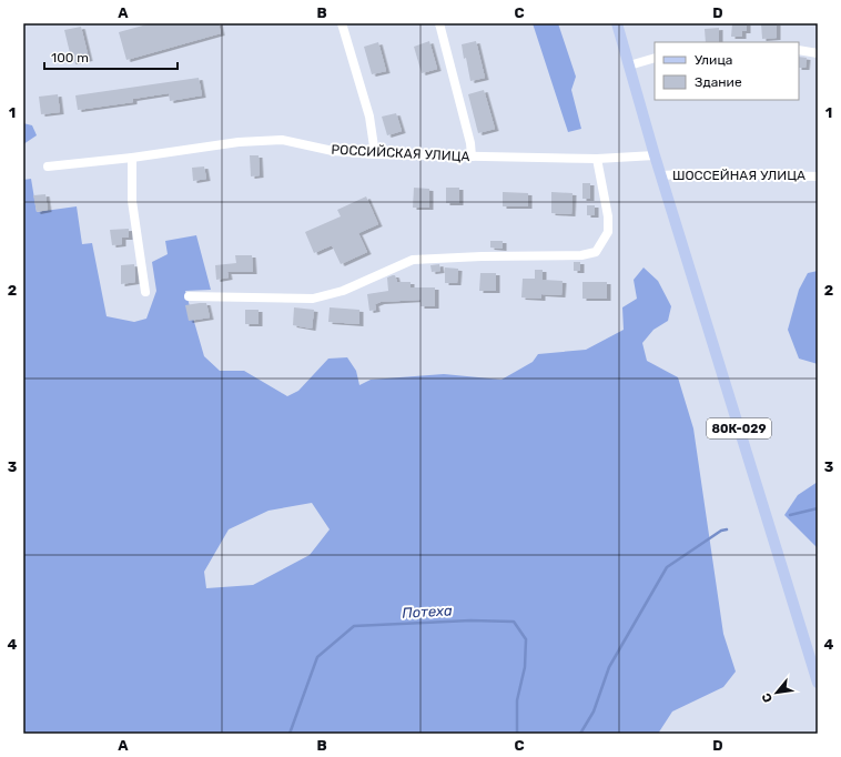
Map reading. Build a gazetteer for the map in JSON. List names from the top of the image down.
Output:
{
  "streets": {
    "main road": ["80К-029"],
    "street": ["РОССИЙСКАЯ УЛИЦА", "ШОССЕЙНАЯ УЛИЦА"]
  },
  "crossings": [
    ["РОССИЙСКАЯ УЛИЦА", "80К-029"],
    ["ШОССЕЙНАЯ УЛИЦА", "80К-029"]
  ],
  "water": ["Потеха"],
  "legend": ["Улица", "Здание"],
  "scale_bar": "100 m",
  "north": "bottom left",
  "grid": {
    "columns": [
      "A",
      "B",
      "C",
      "D"
    ],
    "rows": [
      "1",
      "2",
      "3",
      "4"
    ]
  }
}
